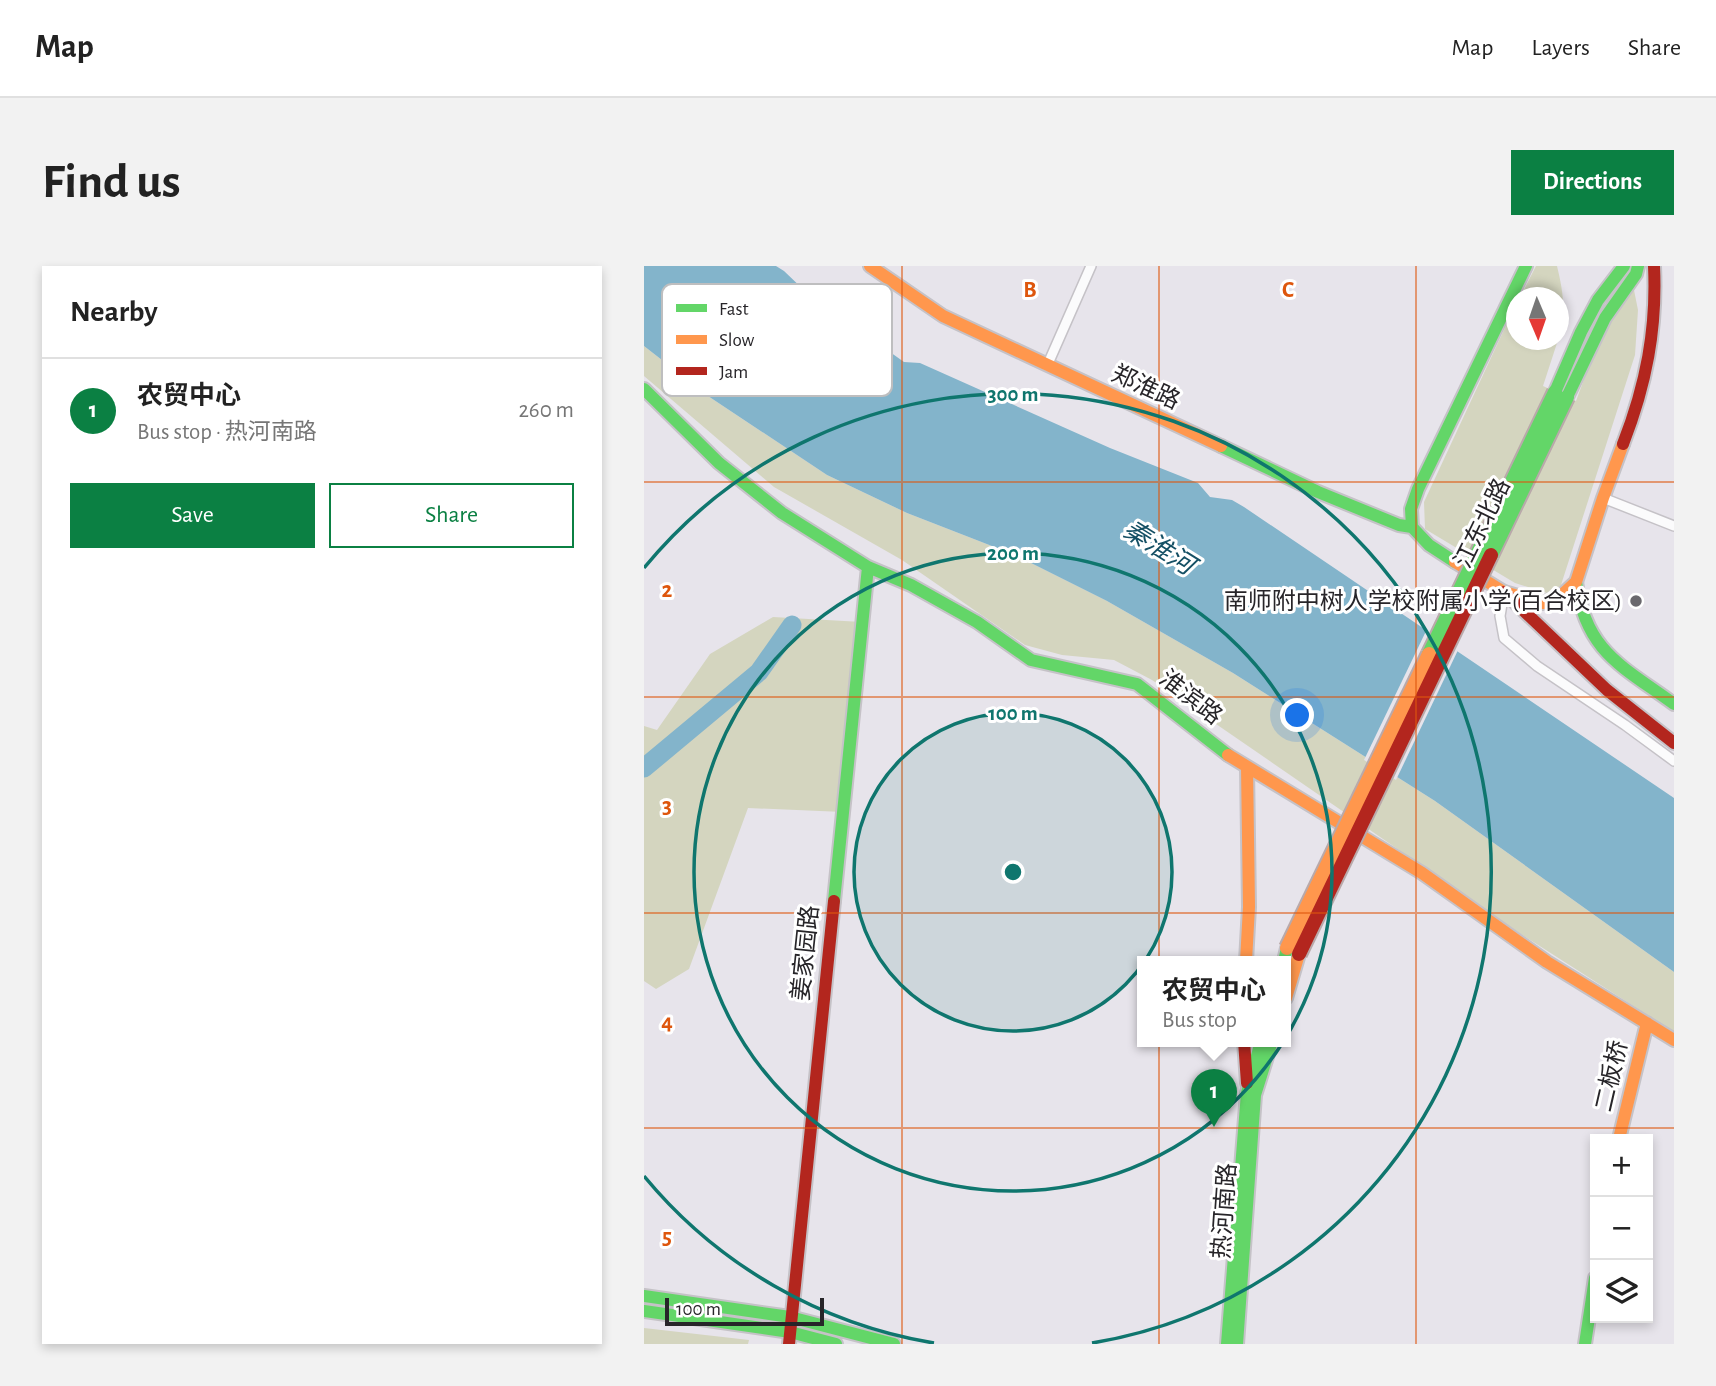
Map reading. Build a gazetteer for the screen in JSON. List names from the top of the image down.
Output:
{
  "streets": {
    "main road": [
      "郑淮路",
      "江东北路",
      "淮滨路",
      "姜家园路",
      "二板桥",
      "热河南路"
    ]
  },
  "crossings": [
    ["淮滨路", "姜家园路"],
    ["淮滨路", "二板桥"]
  ],
  "water": ["秦淮河"],
  "places": ["南师附中树人学校附属小学(百合校区)"],
  "legend": ["Fast", "Slow", "Jam"],
  "scale_bar": "100 m",
  "north": "bottom",
  "page": {
    "header": "Map",
    "nav": ["Map", "Layers", "Share"],
    "buttons": [
      "Directions",
      ["Save", "Share"]
    ],
    "title": "Find us",
    "heading": "Nearby",
    "list": [
      {
        "mark": "1",
        "name": "农贸中心",
        "note": "Bus stop · 热河南路",
        "value": "260 m"
      }
    ],
    "popup": ["农贸中心", "Bus stop"],
    "pins": "1",
    "map_buttons": ["+", "−"],
    "scale": "100 m"
  },
  "grid": {
    "columns": ["B", "C"],
    "rows": [
      "2",
      "3",
      "4",
      "5"
    ]
  },
  "rings": ["300 m", "200 m", "100 m"]
}
